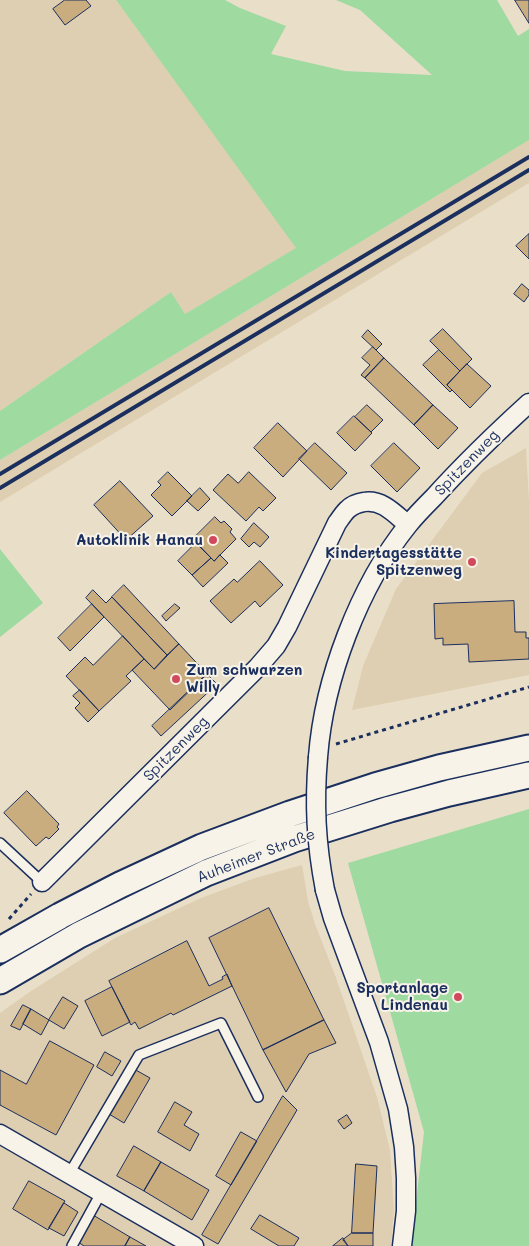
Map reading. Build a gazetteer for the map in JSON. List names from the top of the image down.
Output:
{
  "streets": {
    "main road": ["Auheimer Straße"],
    "street": ["Spitzenweg"]
  },
  "places": [
    "Autoklinik Hanau",
    "Kindertagesstätte Spitzenweg",
    "Zum schwarzen Willy",
    "Sportanlage Lindenau"
  ]
}
